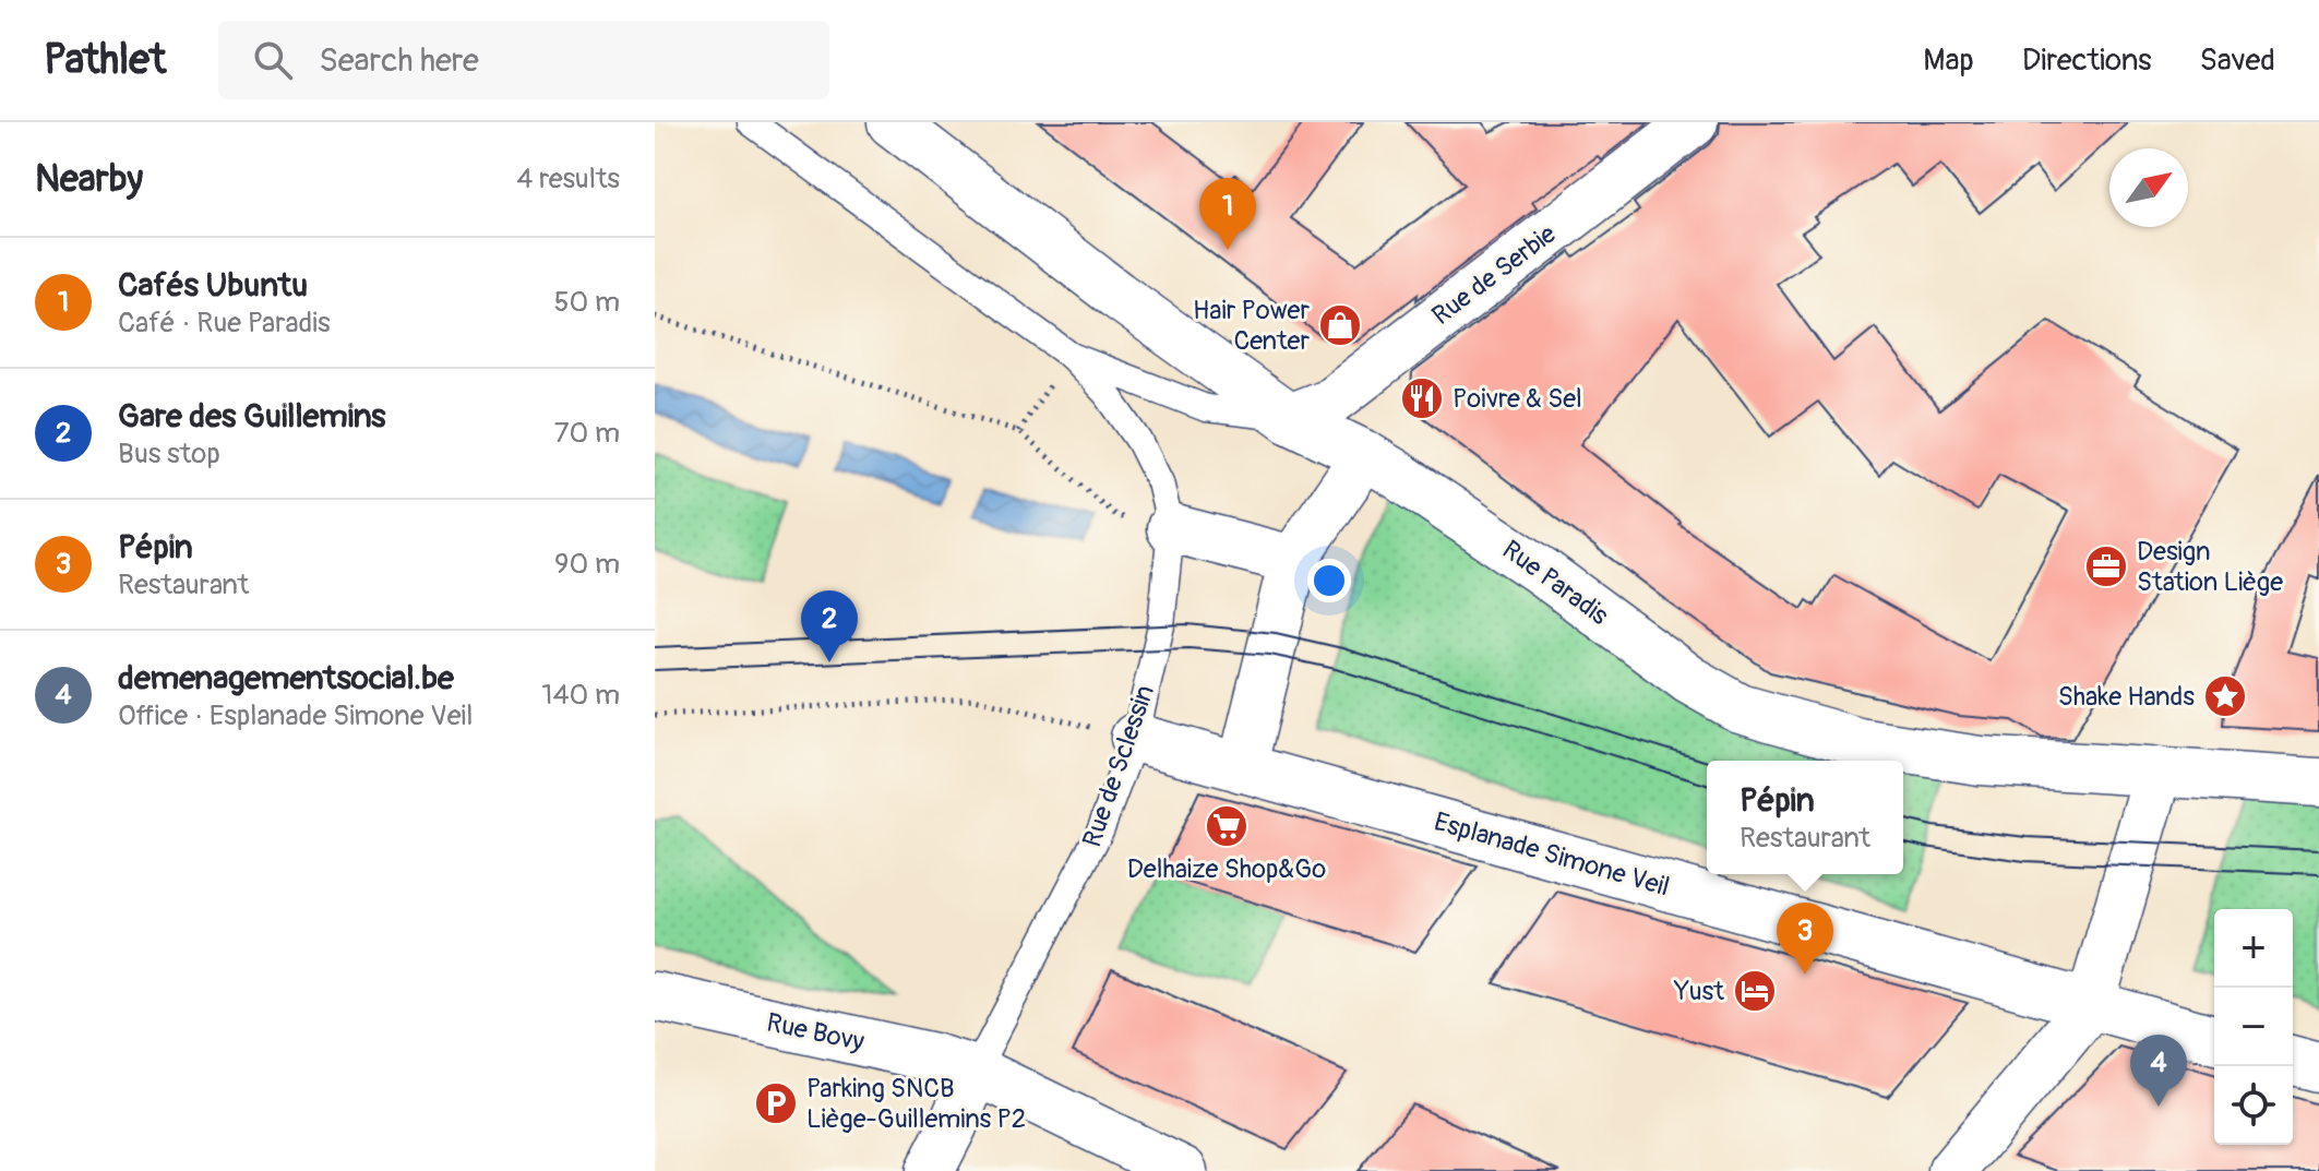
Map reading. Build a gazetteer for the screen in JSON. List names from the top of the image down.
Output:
{
  "streets": {
    "street": [
      "Rue de Serbie",
      "Rue Paradis",
      "Rue de Sclessin",
      "Esplanade Simone Veil",
      "Rue Bovy"
    ]
  },
  "crossings": [
    ["Rue de Serbie", "Rue Paradis"],
    ["Rue de Sclessin", "Esplanade Simone Veil"],
    ["Rue de Sclessin", "Rue Bovy"]
  ],
  "places": {
    "shop": ["Hair Power Center"],
    "restaurant": ["Poivre & Sel"],
    "office": ["Design Station Liège"],
    "place": ["Shake Hands"],
    "supermarket": ["Delhaize Shop&Go"],
    "hotel": ["Yust"],
    "parking": ["Parking SNCB Liège-Guillemins P2"]
  },
  "north": "top right",
  "page": {
    "header": "Pathlet",
    "search": "Search here",
    "nav": ["Map", "Directions", "Saved"],
    "heading": ["Nearby", "4 results"],
    "pins": [
      "1",
      "2",
      "3",
      "4"
    ],
    "list": [
      {
        "mark": "1",
        "name": "Cafés Ubuntu",
        "note": "Café · Rue Paradis",
        "value": "50 m"
      },
      {
        "mark": "2",
        "name": "Gare des Guillemins",
        "note": "Bus stop",
        "value": "70 m"
      },
      {
        "mark": "3",
        "name": "Pépin",
        "note": "Restaurant",
        "value": "90 m"
      },
      {
        "mark": "4",
        "name": "demenagementsocial.be",
        "note": "Office · Esplanade Simone Veil",
        "value": "140 m"
      }
    ],
    "popup": ["Pépin", "Restaurant"],
    "map_buttons": ["+", "−"]
  }
}
